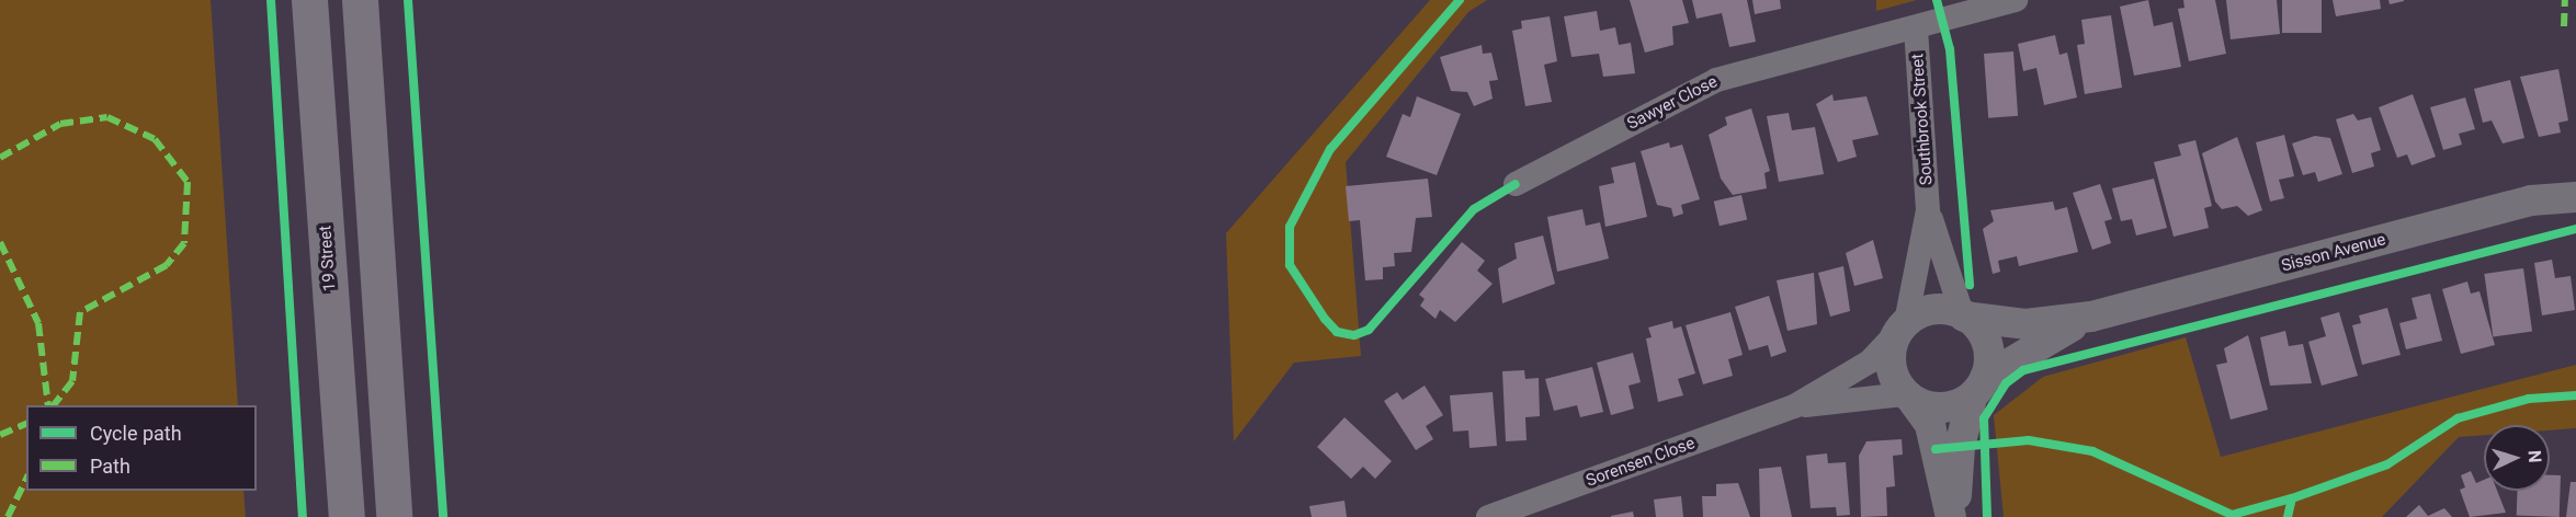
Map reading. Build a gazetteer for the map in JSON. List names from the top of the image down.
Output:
{
  "streets": {
    "main road": ["19 Street"],
    "street": [
      "Sawyer Close",
      "Southbrook Street",
      "Sisson Avenue",
      "Sorensen Close"
    ]
  },
  "crossings": [
    ["Sawyer Close", "Southbrook Street"],
    ["Southbrook Street", "Sisson Avenue"],
    ["Southbrook Street", "Sorensen Close"],
    ["Sisson Avenue", "Sorensen Close"]
  ],
  "legend": ["Cycle path", "Path"],
  "north": "right"
}
